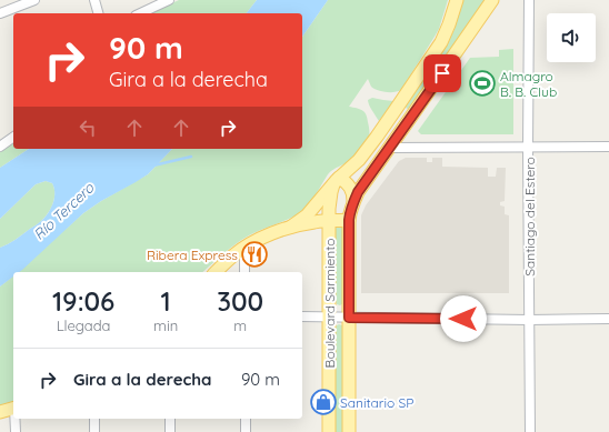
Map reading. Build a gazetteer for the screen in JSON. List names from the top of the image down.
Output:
{
  "streets": {
    "main road": ["Boulevard Sarmiento"],
    "street": ["Santiago del Estero"]
  },
  "water": ["Río Tercero"],
  "places": {
    "sports": ["Almagro B. B. Club"],
    "restaurant": ["Ribera Express"],
    "shop": ["Sanitario SP"]
  },
  "page": {
    "turn": ["90 m", "Gira a la derecha"],
    "eta": [
      "19:06",
      "Llegada",
      "1",
      "min",
      "300",
      "m"
    ],
    "list": [
      {
        "name": "Gira a la derecha",
        "value": "90 m"
      }
    ]
  }
}
